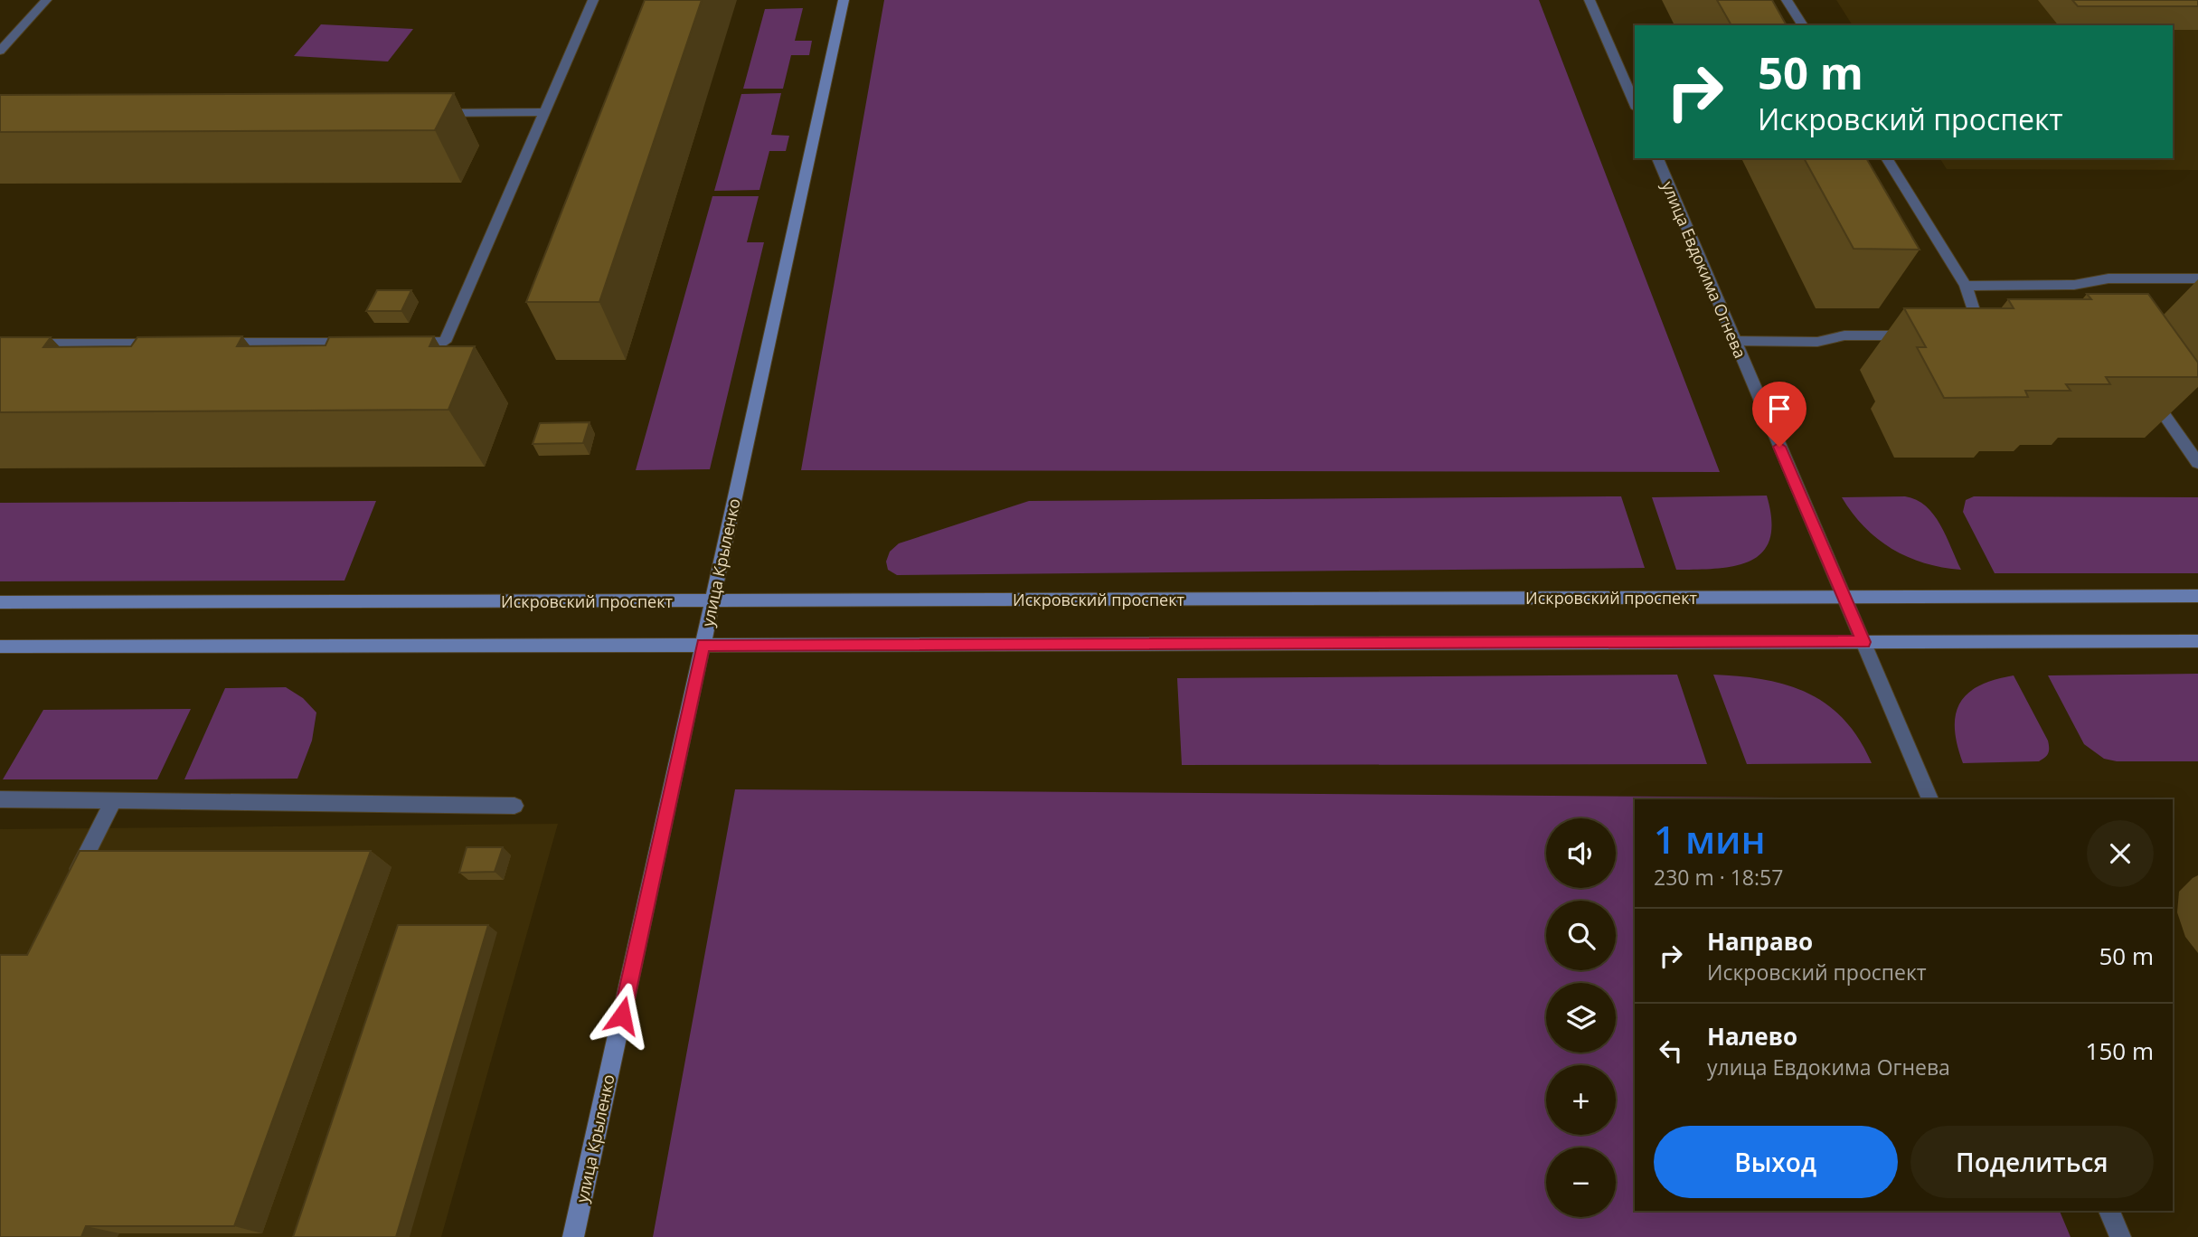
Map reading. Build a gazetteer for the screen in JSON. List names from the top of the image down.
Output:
{
  "streets": {
    "street": ["улица Евдокима Огнева", "улица Крыленко", "Искровский проспект"]
  },
  "crossings": [
    ["улица Евдокима Огнева", "Искровский проспект"],
    ["улица Крыленко", "Искровский проспект"]
  ],
  "page": {
    "turn": ["50 m", "Искровский проспект"],
    "heading": ["1 мин", "230 m · 18:57"],
    "map_buttons": ["+", "−"],
    "list": [
      {
        "name": "Направо",
        "note": "Искровский проспект",
        "value": "50 m"
      },
      {
        "name": "Налево",
        "note": "улица Евдокима Огнева",
        "value": "150 m"
      }
    ],
    "buttons": ["Выход", "Поделиться"]
  }
}
